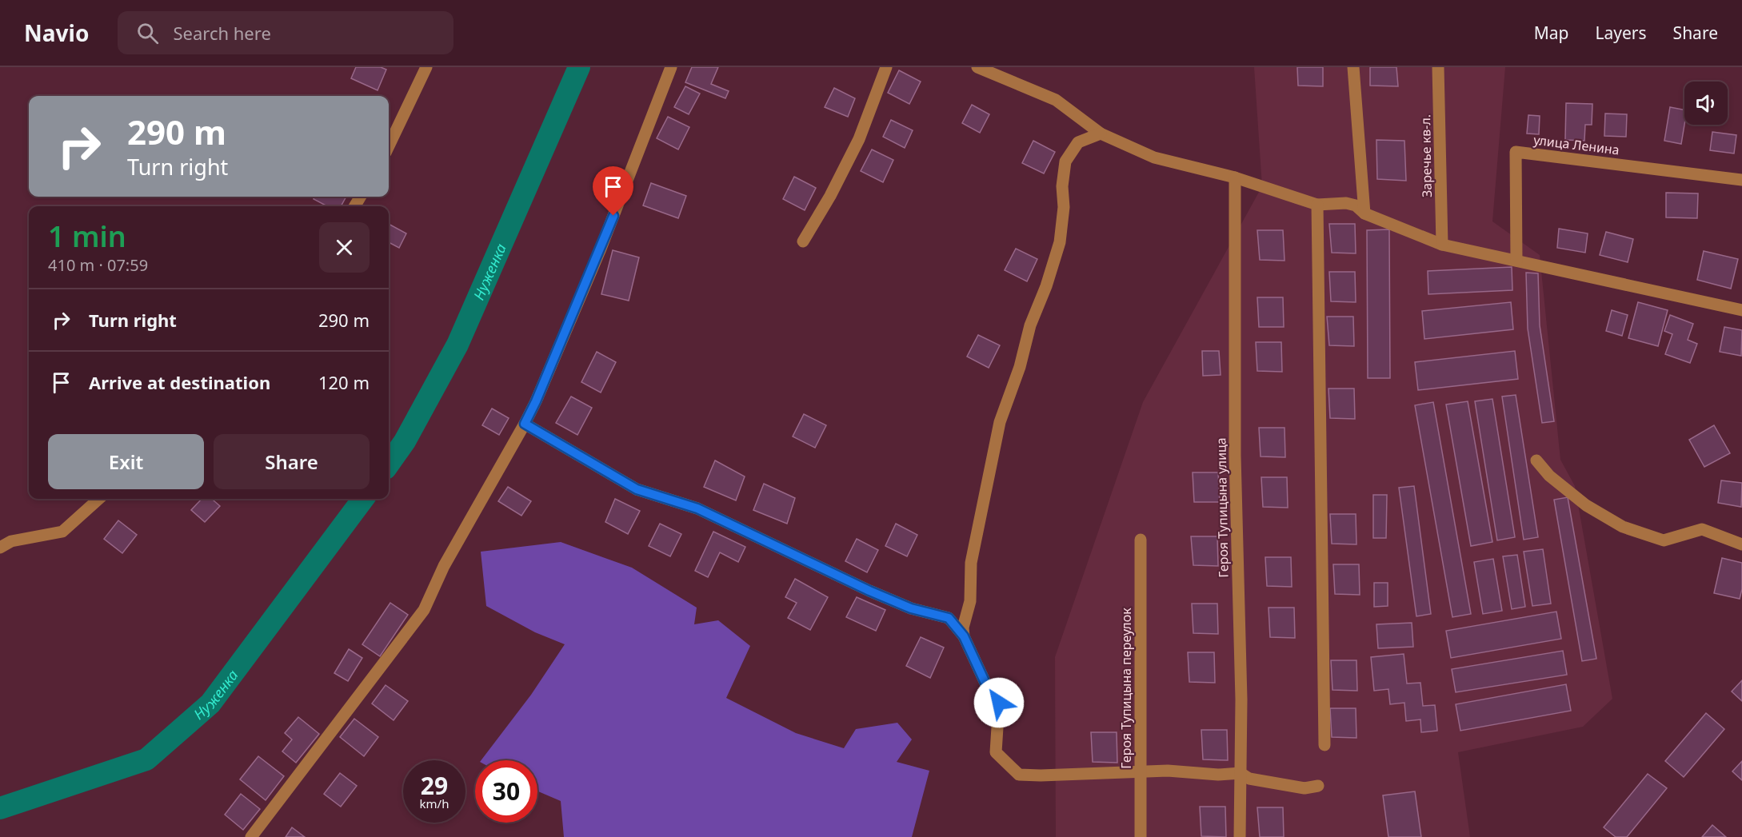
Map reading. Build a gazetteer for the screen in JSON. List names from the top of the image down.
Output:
{
  "streets": {
    "street": [
      "улица Ленина",
      "Заречье кв-л.",
      "Героя Тупицына улица",
      "Героя Тупицына переулок"
    ]
  },
  "water": ["Нуженка"],
  "page": {
    "header": "Navio",
    "search": "Search here",
    "nav": ["Map", "Layers", "Share"],
    "turn": ["290 m", "Turn right"],
    "heading": ["1 min", "410 m · 07:59"],
    "list": [
      {
        "name": "Turn right",
        "value": "290 m"
      },
      {
        "name": "Arrive at destination",
        "value": "120 m"
      }
    ],
    "buttons": ["Exit", "Share"],
    "speed": "29 km/h",
    "limit": "30"
  }
}
